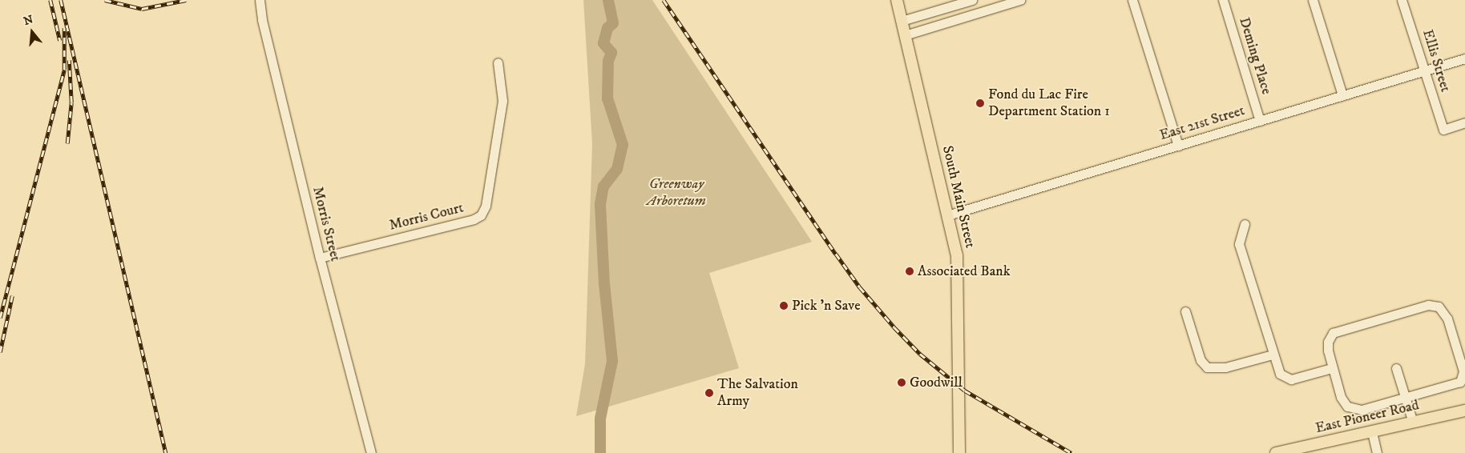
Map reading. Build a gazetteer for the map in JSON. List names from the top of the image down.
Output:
{
  "streets": {
    "main road": ["South Main Street", "East Pioneer Road"],
    "street": [
      "Deming Place",
      "Ellis Street",
      "East 21st Street",
      "Morris Court",
      "Morris Street"
    ]
  },
  "crossings": [
    ["Deming Place", "East 21st Street"],
    ["Ellis Street", "East 21st Street"],
    ["East 21st Street", "South Main Street"],
    ["Morris Court", "Morris Street"]
  ],
  "parks": ["Greenway Arboretum"],
  "places": [
    "Fond du Lac Fire Department Station 1",
    "Associated Bank",
    "Pick 'n Save",
    "Goodwill",
    "The Salvation Army"
  ],
  "north": "top"
}
